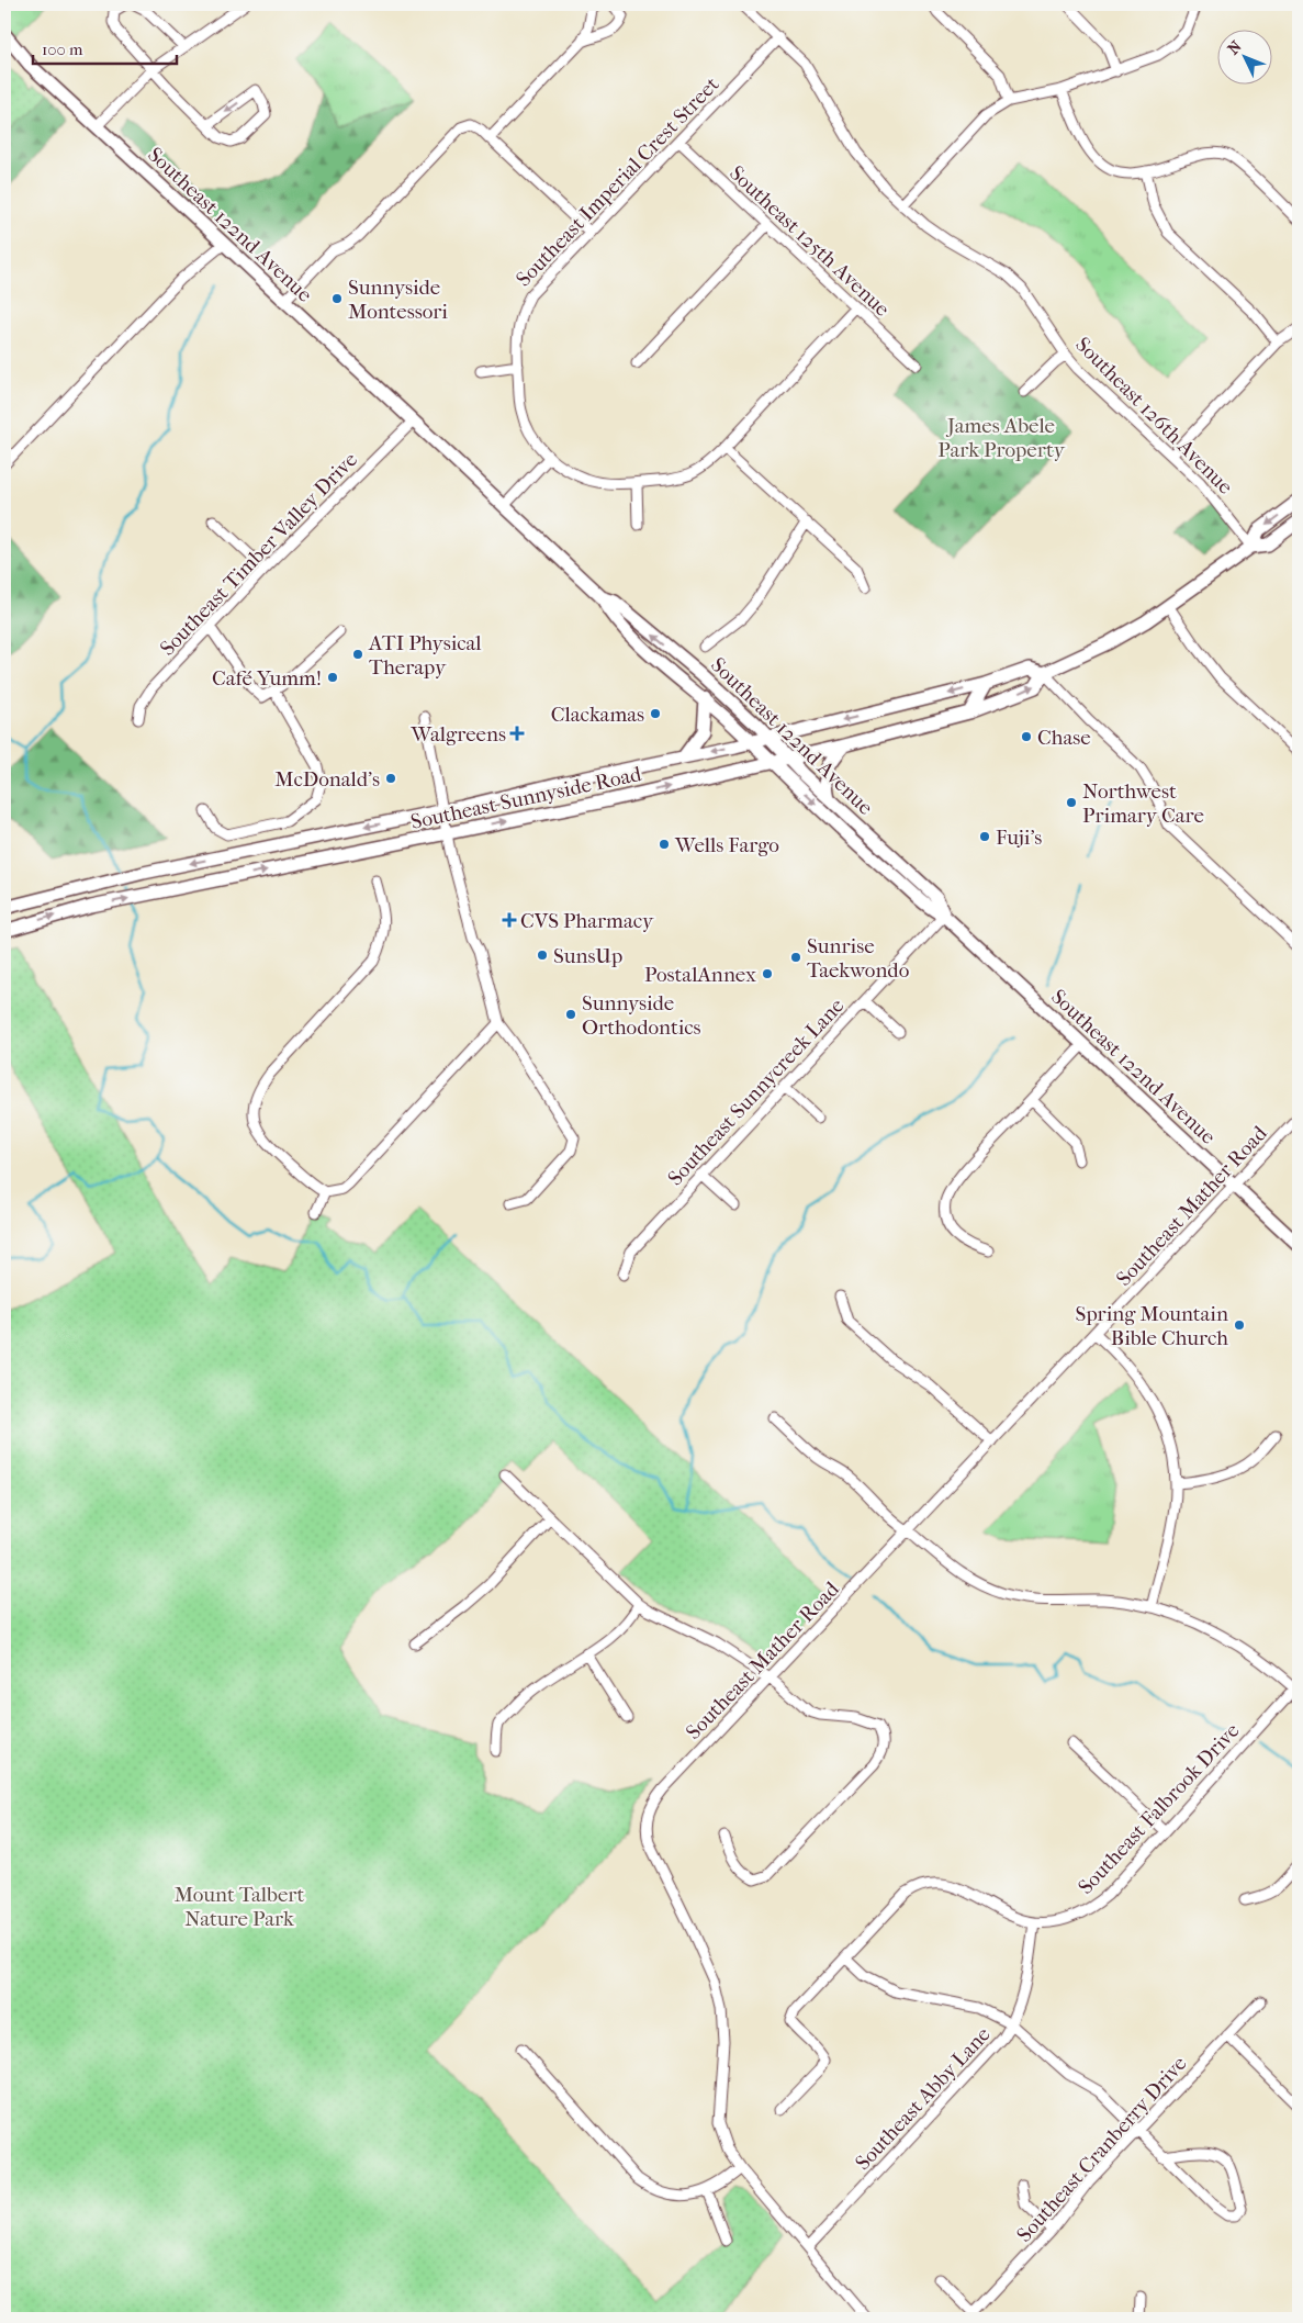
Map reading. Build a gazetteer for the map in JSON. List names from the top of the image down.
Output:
{
  "streets": {
    "main road": ["Southeast 122nd Avenue", "Southeast Sunnyside Road"],
    "street": [
      "Southeast Imperial Crest Street",
      "Southeast 125th Avenue",
      "Southeast 126th Avenue",
      "Southeast Timber Valley Drive",
      "Southeast Sunnycreek Lane",
      "Southeast Mather Road",
      "Southeast Falbrook Drive",
      "Southeast Abby Lane",
      "Southeast Cranberry Drive"
    ]
  },
  "crossings": [
    ["Southeast Imperial Crest Street", "Southeast 125th Avenue"],
    ["Southeast Imperial Crest Street", "Southeast 126th Avenue"],
    ["Southeast 122nd Avenue", "Southeast Timber Valley Drive"],
    ["Southeast 122nd Avenue", "Southeast Sunnyside Road"],
    ["Southeast 122nd Avenue", "Southeast Sunnycreek Lane"],
    ["Southeast 122nd Avenue", "Southeast Mather Road"],
    ["Southeast 126th Avenue", "Southeast Sunnyside Road"],
    ["Southeast Mather Road", "Southeast Abby Lane"],
    ["Southeast Falbrook Drive", "Southeast Abby Lane"]
  ],
  "parks": ["James Abele Park Property", "Mount Talbert Nature Park"],
  "places": {
    "other": [
      "Sunnyside Montessori",
      "ATI Physical Therapy",
      "Café Yumm!",
      "Clackamas",
      "Chase",
      "McDonald's",
      "Northwest Primary Care",
      "Fuji's",
      "Wells Fargo",
      "SunsUp",
      "Sunrise Taekwondo",
      "PostalAnnex",
      "Sunnyside Orthodontics",
      "Spring Mountain Bible Church"
    ],
    "health": ["Walgreens", "CVS Pharmacy"]
  },
  "scale_bar": "100 m",
  "north": "top left"
}
